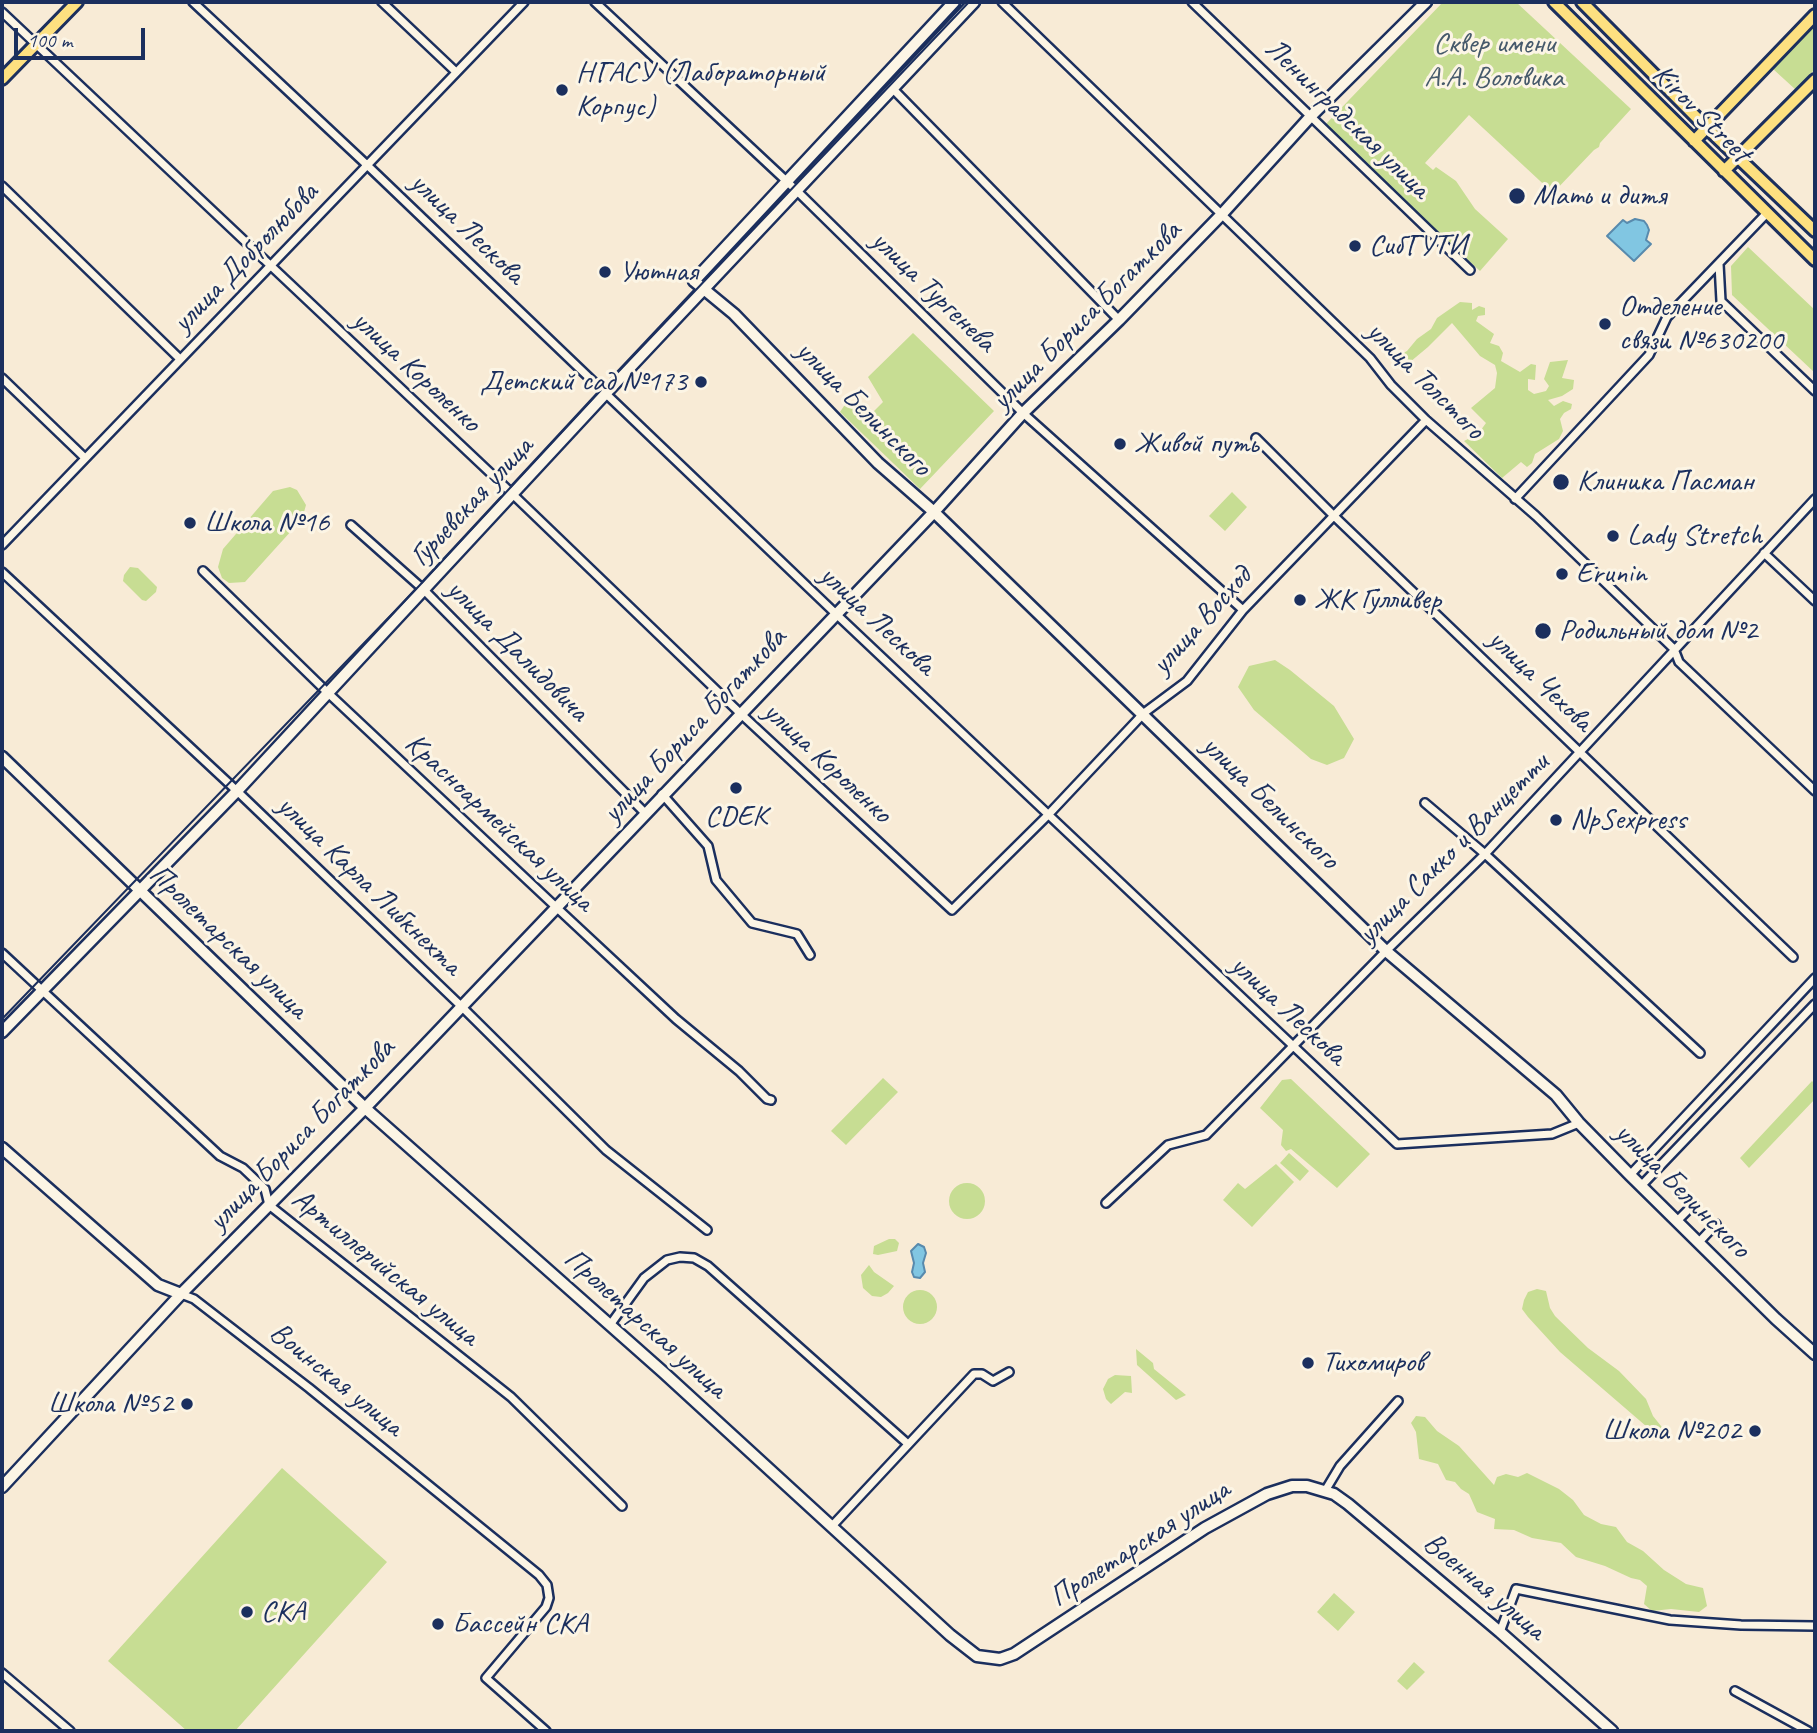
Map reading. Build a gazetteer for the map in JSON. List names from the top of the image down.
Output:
{
  "streets": {
    "main road": [
      "Kirov Street",
      "улица Бориса Богаткова",
      "улица Белинского",
      "Гурьевская улица",
      "Пролетарская улица",
      "Воинская улица",
      "Военная улица"
    ],
    "street": [
      "Ленинградская улица",
      "улица Лескова",
      "улица Добролюбова",
      "улица Тургенева",
      "улица Короленко",
      "улица Толстого",
      "улица Восход",
      "улица Далидовича",
      "улица Чехова",
      "Красноармейская улица",
      "улица Сакко и Ванцетти",
      "улица Карла Либкнехта",
      "Артиллерийская улица"
    ]
  },
  "crossings": [
    ["Ленинградская улица", "улица Бориса Богаткова"],
    ["улица Лескова", "улица Добролюбова"],
    ["улица Лескова", "улица Бориса Богаткова"],
    ["улица Лескова", "улица Белинского"],
    ["улица Лескова", "Гурьевская улица"],
    ["улица Лескова", "улица Восход"],
    ["улица Лескова", "улица Сакко и Ванцетти"],
    ["улица Добролюбова", "улица Короленко"],
    ["улица Тургенева", "улица Бориса Богаткова"],
    ["улица Тургенева", "улица Белинского"],
    ["улица Тургенева", "Гурьевская улица"],
    ["улица Тургенева", "улица Восход"],
    ["улица Бориса Богаткова", "улица Короленко"],
    ["улица Бориса Богаткова", "улица Толстого"],
    ["улица Бориса Богаткова", "улица Белинского"],
    ["улица Бориса Богаткова", "улица Далидовича"],
    ["улица Бориса Богаткова", "Красноармейская улица"],
    ["улица Бориса Богаткова", "улица Карла Либкнехта"],
    ["улица Бориса Богаткова", "Пролетарская улица"],
    ["улица Бориса Богаткова", "Артиллерийская улица"],
    ["улица Бориса Богаткова", "Воинская улица"],
    ["улица Короленко", "Гурьевская улица"],
    ["улица Короленко", "улица Восход"],
    ["улица Толстого", "улица Восход"],
    ["улица Толстого", "улица Сакко и Ванцетти"],
    ["улица Белинского", "Гурьевская улица"],
    ["улица Белинского", "улица Восход"],
    ["улица Белинского", "улица Сакко и Ванцетти"],
    ["Гурьевская улица", "улица Далидовича"],
    ["Гурьевская улица", "Красноармейская улица"],
    ["Гурьевская улица", "улица Карла Либкнехта"],
    ["Гурьевская улица", "Пролетарская улица"],
    ["Гурьевская улица", "Артиллерийская улица"],
    ["улица Восход", "улица Чехова"],
    ["улица Чехова", "улица Сакко и Ванцетти"],
    ["Пролетарская улица", "Военная улица"]
  ],
  "parks": ["Cквер имени А.А. Воловика"],
  "places": [
    "НГАСУ (Лабораторный Корпус)",
    "Мать и дитя",
    "СибГУТИ",
    "Уютная",
    "Отделение связи №630200",
    "Детский сад №173",
    "Живой путь",
    "Клиника Пасман",
    "Школа №16",
    "Lady Stretch",
    "Erunin",
    "ЖК Гулливер",
    "Родильный дом №2",
    "CDEK",
    "NpSexpress",
    "Тихомиров",
    "Школа №52",
    "Школа №202",
    "СКА",
    "Бассейн СКА"
  ],
  "scale_bar": "100 m"
}
